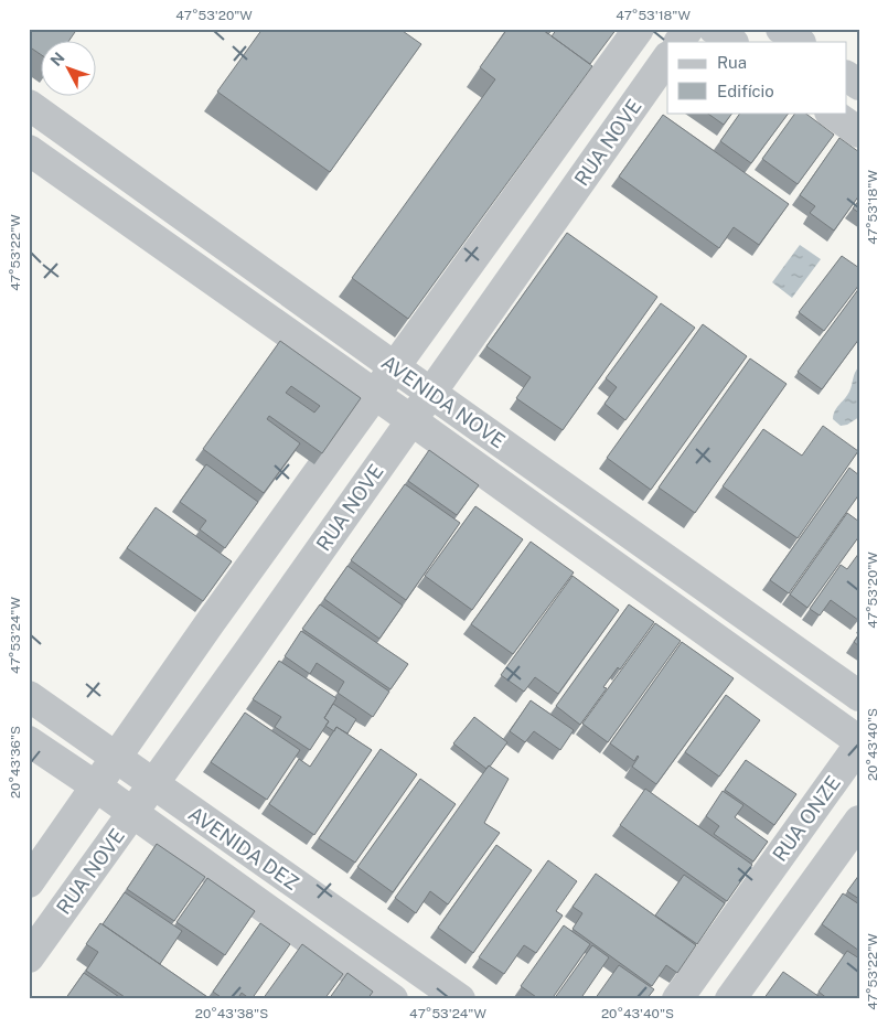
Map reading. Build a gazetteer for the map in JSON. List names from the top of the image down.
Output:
{
  "streets": {
    "street": [
      "RUA NOVE",
      "AVENIDA NOVE",
      "RUA ONZE",
      "AVENIDA DEZ"
    ]
  },
  "crossings": [
    ["RUA NOVE", "AVENIDA NOVE"],
    ["RUA NOVE", "AVENIDA DEZ"],
    ["AVENIDA NOVE", "RUA ONZE"]
  ],
  "legend": ["Rua", "Edifício"],
  "north": "top left",
  "coordinates": [
    "47°53'20\"W",
    "47°53'18\"W",
    "47°53'22\"W",
    "47°53'24\"W",
    "20°43'40\"S",
    "20°43'36\"S",
    "20°43'38\"S"
  ]
}
